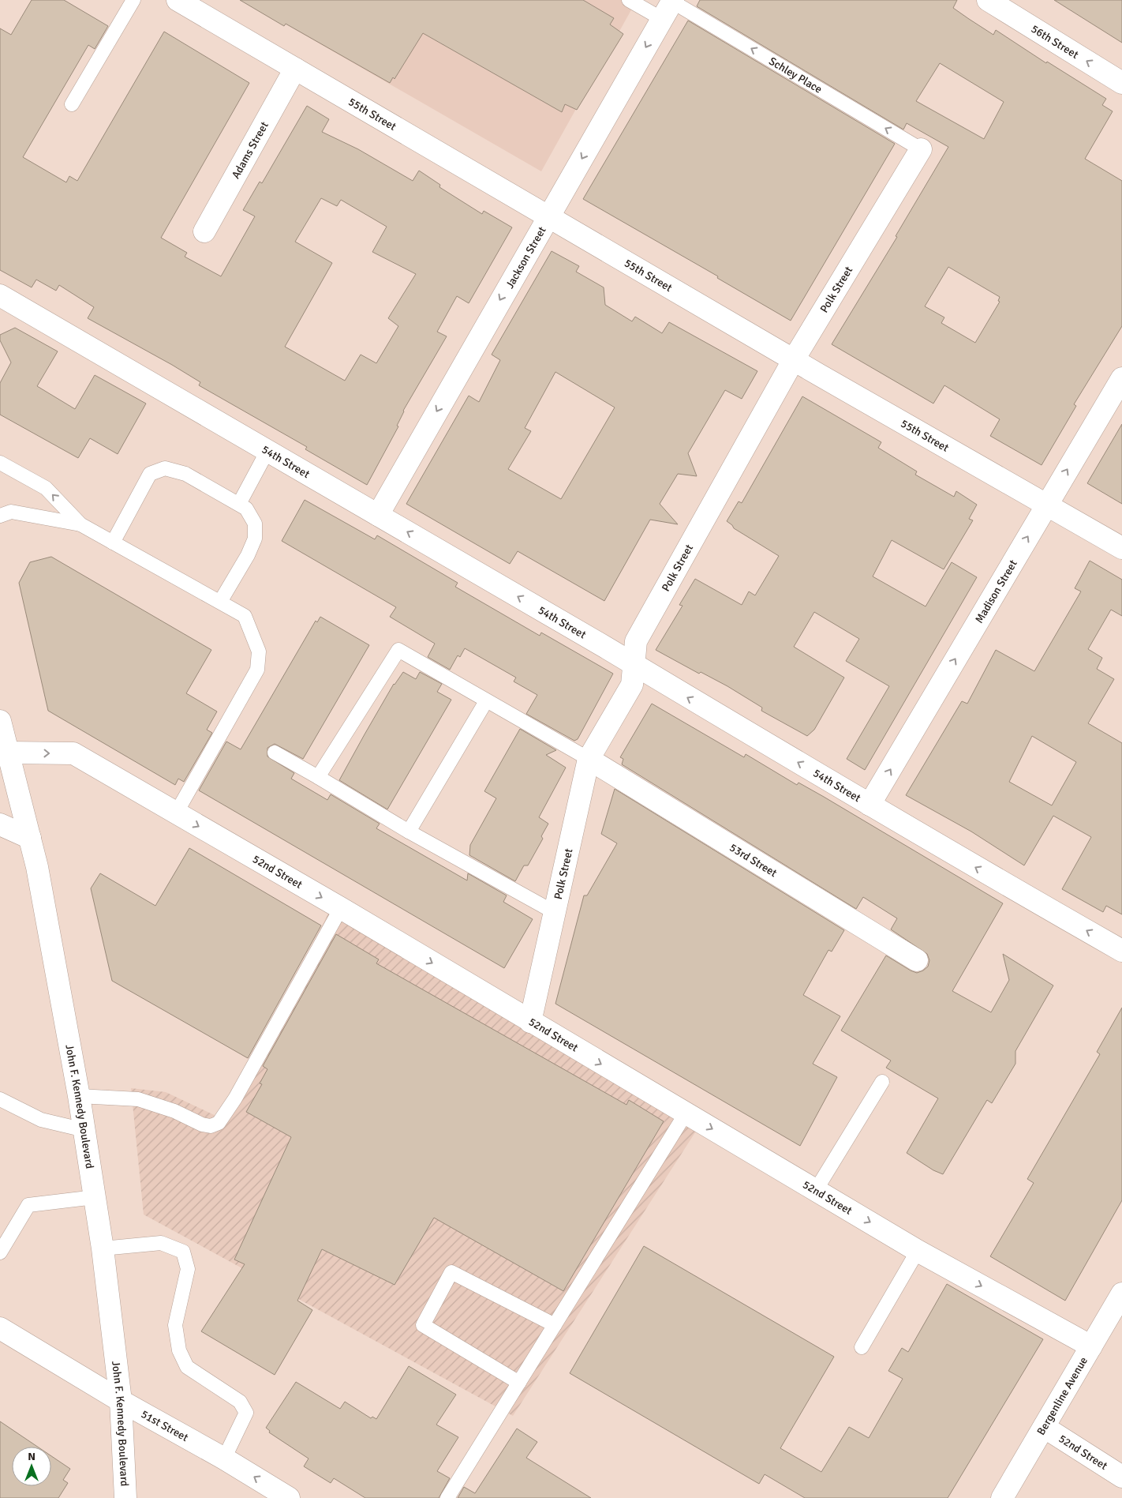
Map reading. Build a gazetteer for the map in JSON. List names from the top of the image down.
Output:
{
  "streets": {
    "street": [
      "56th Street",
      "55th Street",
      "Adams Street",
      "Jackson Street",
      "Polk Street",
      "54th Street",
      "Madison Street",
      "53rd Street",
      "52nd Street",
      "John F. Kennedy Boulevard",
      "Bergenline Avenue",
      "51st Street"
    ],
    "lane": ["Schley Place"]
  },
  "crossings": [
    ["Schley Place", "Jackson Street"],
    ["Schley Place", "Polk Street"],
    ["55th Street", "Adams Street"],
    ["55th Street", "Jackson Street"],
    ["55th Street", "Polk Street"],
    ["55th Street", "Madison Street"],
    ["Jackson Street", "54th Street"],
    ["Polk Street", "54th Street"],
    ["Polk Street", "53rd Street"],
    ["Polk Street", "52nd Street"],
    ["54th Street", "Madison Street"],
    ["52nd Street", "John F. Kennedy Boulevard"],
    ["52nd Street", "Bergenline Avenue"],
    ["John F. Kennedy Boulevard", "51st Street"]
  ],
  "one_way": [
    "56th Street",
    "Schley Place",
    "Jackson Street",
    "54th Street",
    "Madison Street",
    "52nd Street"
  ],
  "north": "top"
}
